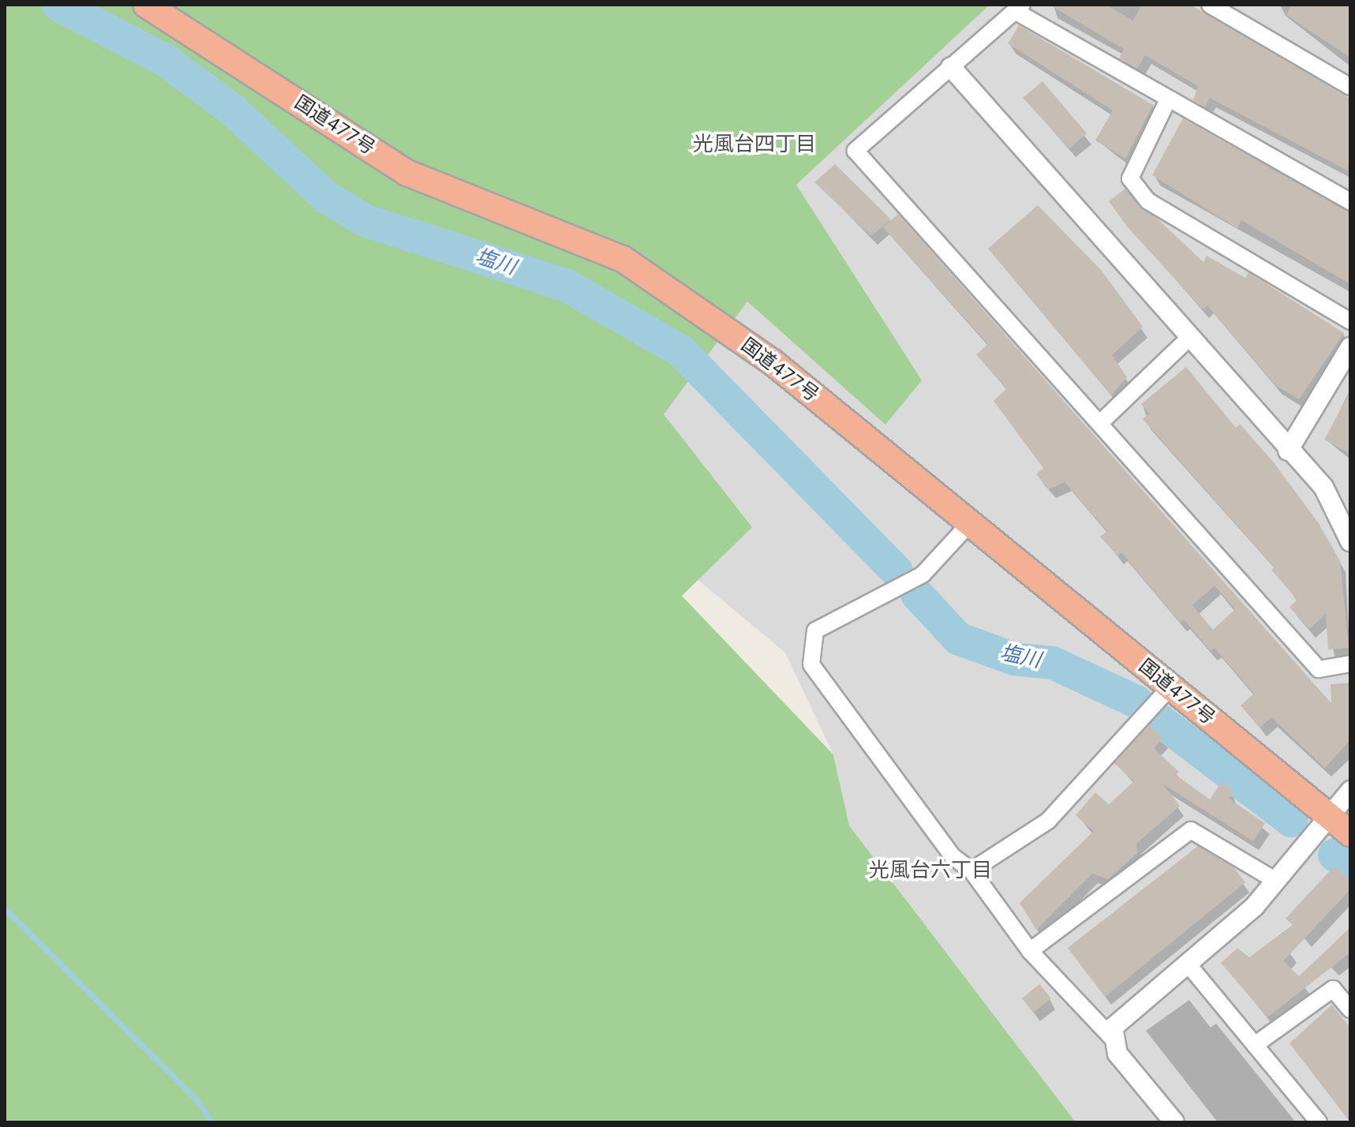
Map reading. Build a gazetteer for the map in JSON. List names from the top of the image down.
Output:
{
  "streets": {
    "highway": ["国道477号"]
  },
  "districts": ["光風台四丁目", "光風台六丁目"],
  "water": ["塩川"]
}
